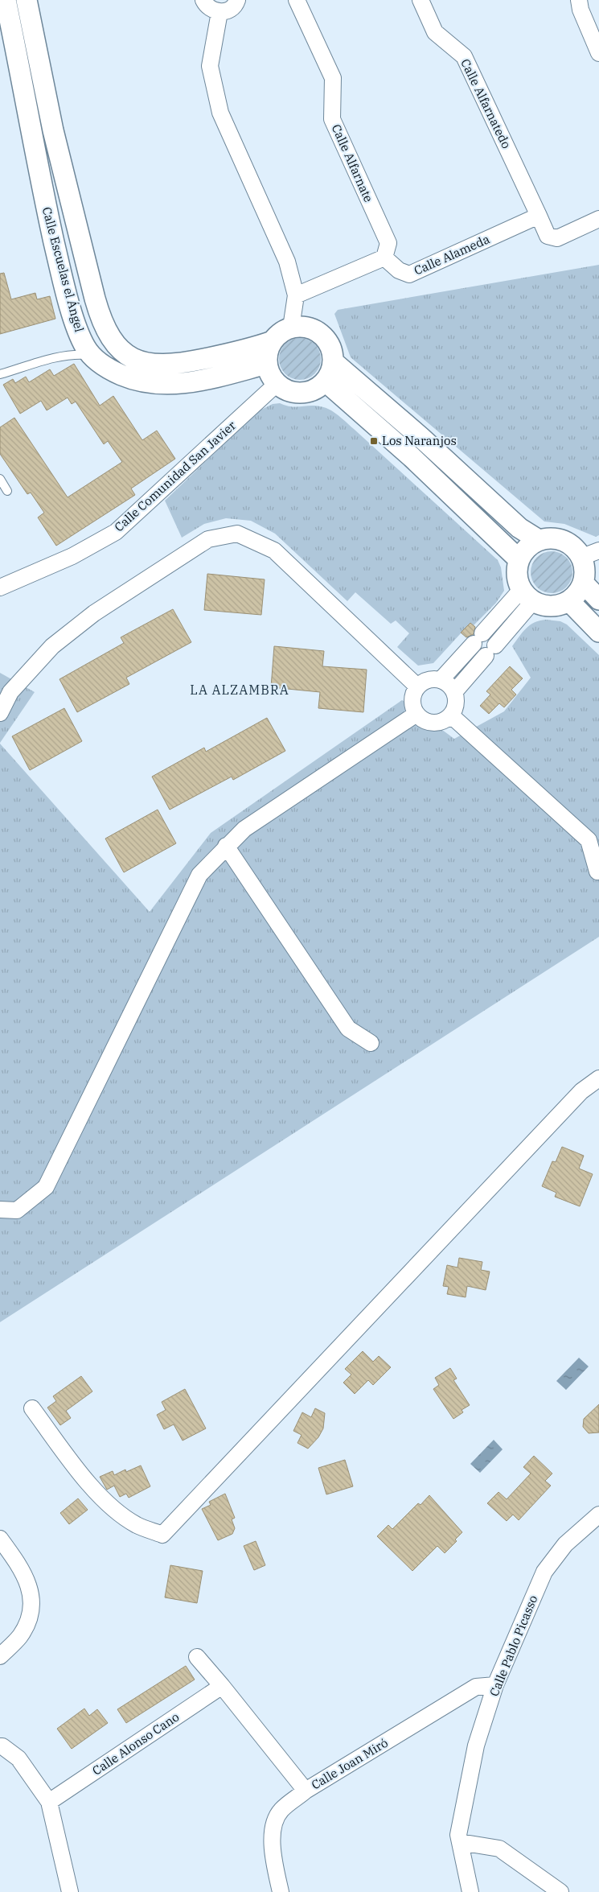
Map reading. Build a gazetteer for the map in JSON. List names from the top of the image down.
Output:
{
  "streets": {
    "street": [
      "Calle Alfarnatedo",
      "Calle Alfarnate",
      "Calle Alameda",
      "Calle Escuelas el Ángel",
      "Calle Comunidad San Javier",
      "Calle Pablo Picasso",
      "Calle Alonso Cano",
      "Calle Joan Miró"
    ]
  },
  "crossings": [
    ["Calle Alfarnatedo", "Calle Alameda"],
    ["Calle Alfarnate", "Calle Alameda"],
    ["Calle Escuelas el Ángel", "Calle Comunidad San Javier"],
    ["Calle Pablo Picasso", "Calle Joan Miró"]
  ],
  "districts": ["LA ALZAMBRA"],
  "places": {
    "transit": ["Los Naranjos"]
  }
}
